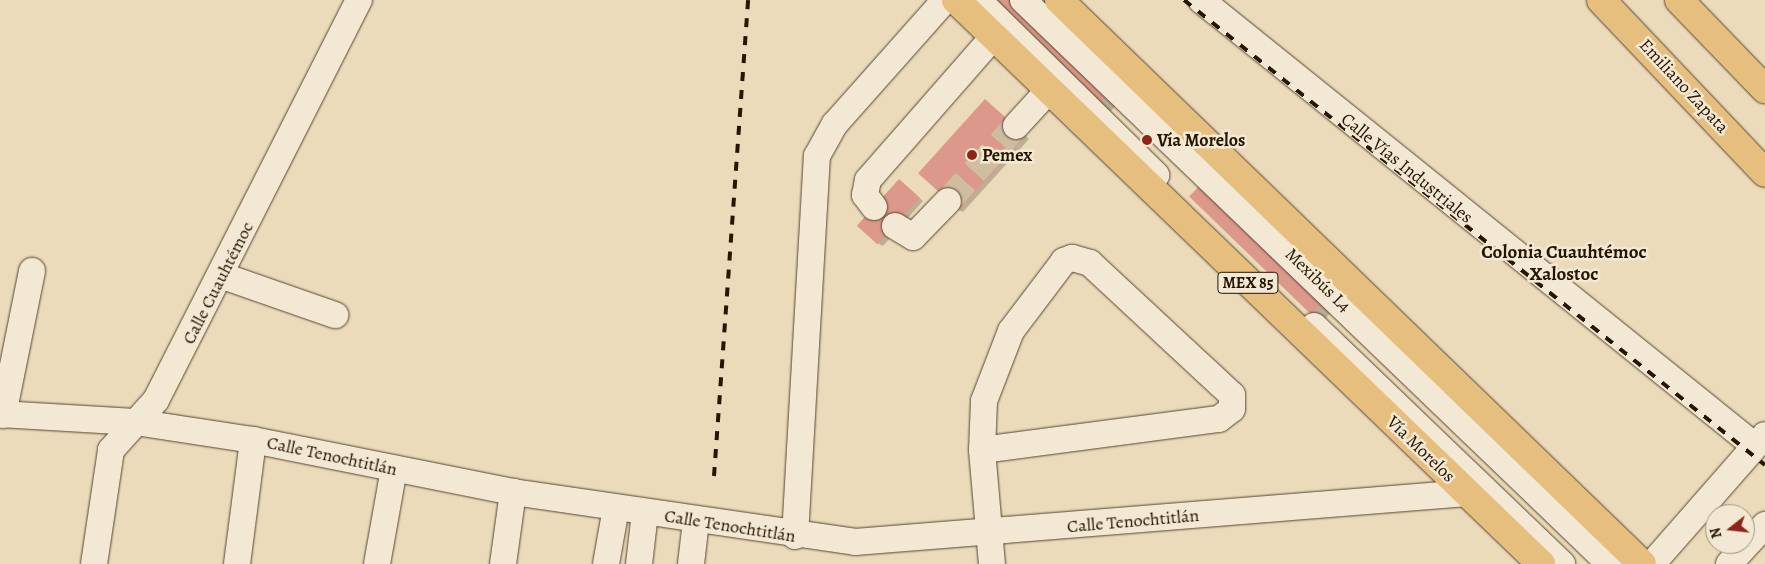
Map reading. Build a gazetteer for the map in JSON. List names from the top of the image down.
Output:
{
  "streets": {
    "main road": ["Emiliano Zapata", "MEX 85", "Vía Morelos"],
    "street": [
      "Calle Vías Industriales",
      "Mexibús L4",
      "Calle Cuauhtémoc",
      "Calle Tenochtitlán"
    ]
  },
  "crossings": [
    ["Calle Cuauhtémoc", "Calle Tenochtitlán"],
    ["Vía Morelos", "Calle Tenochtitlán"]
  ],
  "districts": ["Colonia Cuauhtémoc Xalostoc"],
  "places": ["Vía Morelos", "Pemex"],
  "north": "left"
}
